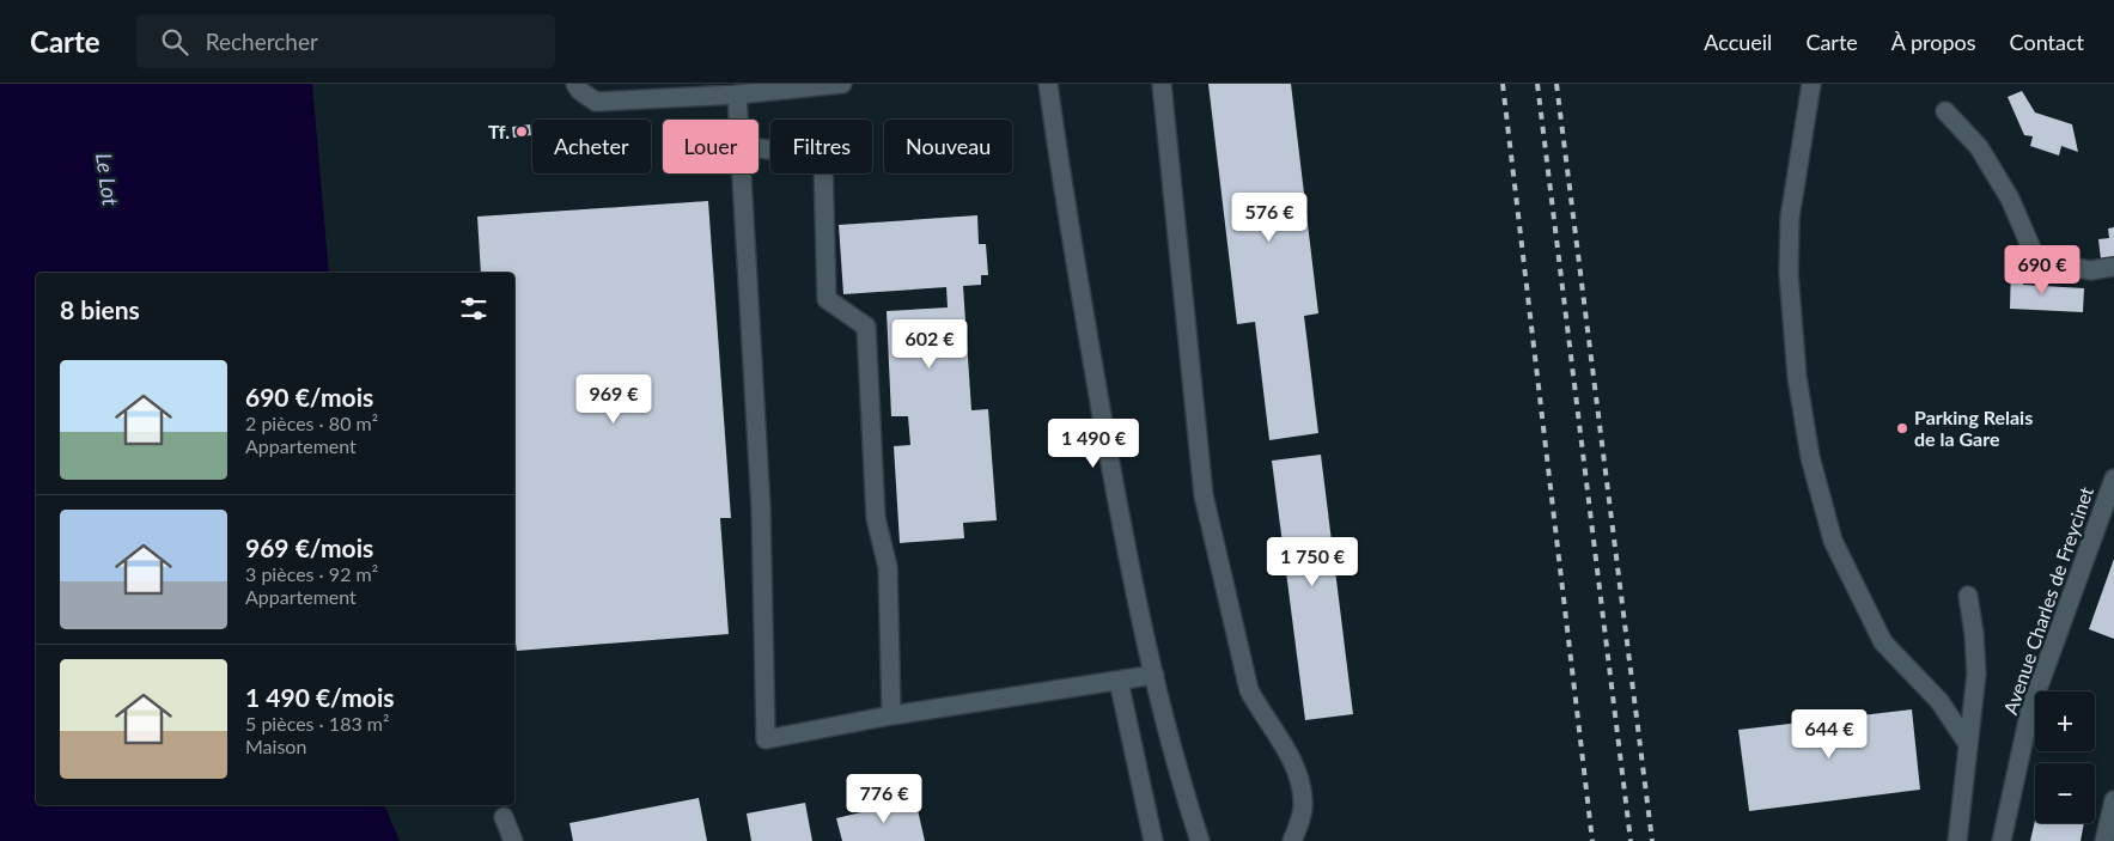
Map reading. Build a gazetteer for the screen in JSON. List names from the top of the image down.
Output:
{
  "streets": {
    "street": ["Avenue Charles de Freycinet"]
  },
  "water": ["Le Lot"],
  "places": ["Tf.", "Parking Relais de la Gare"],
  "page": {
    "header": "Carte",
    "search": "Rechercher",
    "nav": [
      "Accueil",
      "Carte",
      "À propos",
      "Contact"
    ],
    "chip": [
      "Acheter",
      "Louer",
      "Filtres",
      "Nouveau"
    ],
    "price": [
      "576 €",
      "690 €",
      "602 €",
      "969 €",
      "1 490 €",
      "1 750 €",
      "644 €",
      "776 €"
    ],
    "heading": "8 biens",
    "list": [
      {
        "name": "690 €/mois",
        "note": "2 pièces · 80 m² · Appartement"
      },
      {
        "name": "969 €/mois",
        "note": "3 pièces · 92 m² · Appartement"
      },
      {
        "name": "1 490 €/mois",
        "note": "5 pièces · 183 m² · Maison"
      }
    ],
    "map_buttons": ["+", "−"]
  }
}
